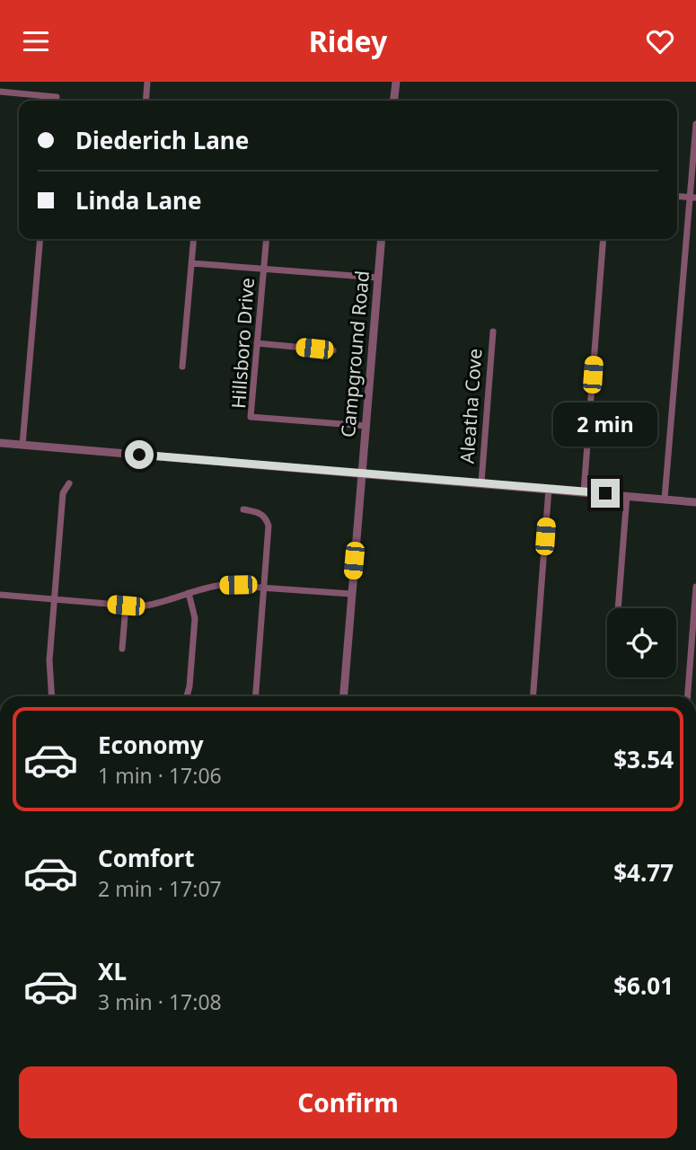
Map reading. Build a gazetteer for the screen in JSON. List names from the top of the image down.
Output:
{
  "streets": {
    "street": ["Hillsboro Drive", "Campground Road", "Aleatha Cove"]
  },
  "crossings": [
    ["Hillsboro Drive", "Campground Road"]
  ],
  "page": {
    "header": "Ridey",
    "banner": ["Diederich Lane", "Linda Lane"],
    "bubble": "2 min",
    "list": [
      {
        "name": "Economy",
        "note": "1 min · 17:06",
        "value": "$3.54"
      },
      {
        "name": "Comfort",
        "note": "2 min · 17:07",
        "value": "$4.77"
      },
      {
        "name": "XL",
        "note": "3 min · 17:08",
        "value": "$6.01"
      }
    ],
    "buttons": "Confirm"
  }
}
